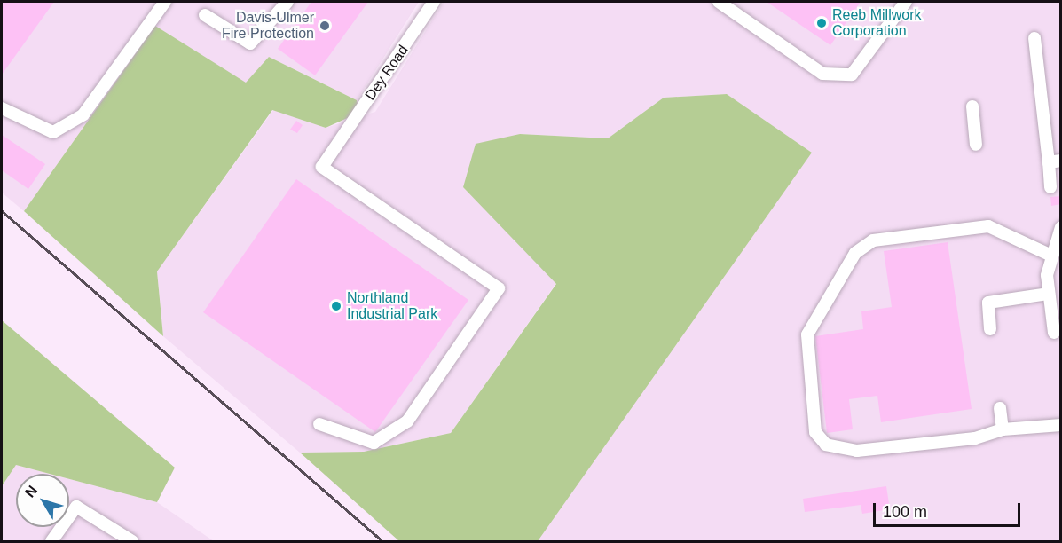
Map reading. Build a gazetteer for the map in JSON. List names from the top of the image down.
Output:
{
  "streets": {
    "street": ["Dey Road"]
  },
  "places": ["Reeb Millwork Corporation", "Davis-Ulmer Fire Protection", "Northland Industrial Park"],
  "scale_bar": "100 m",
  "north": "top left"
}
